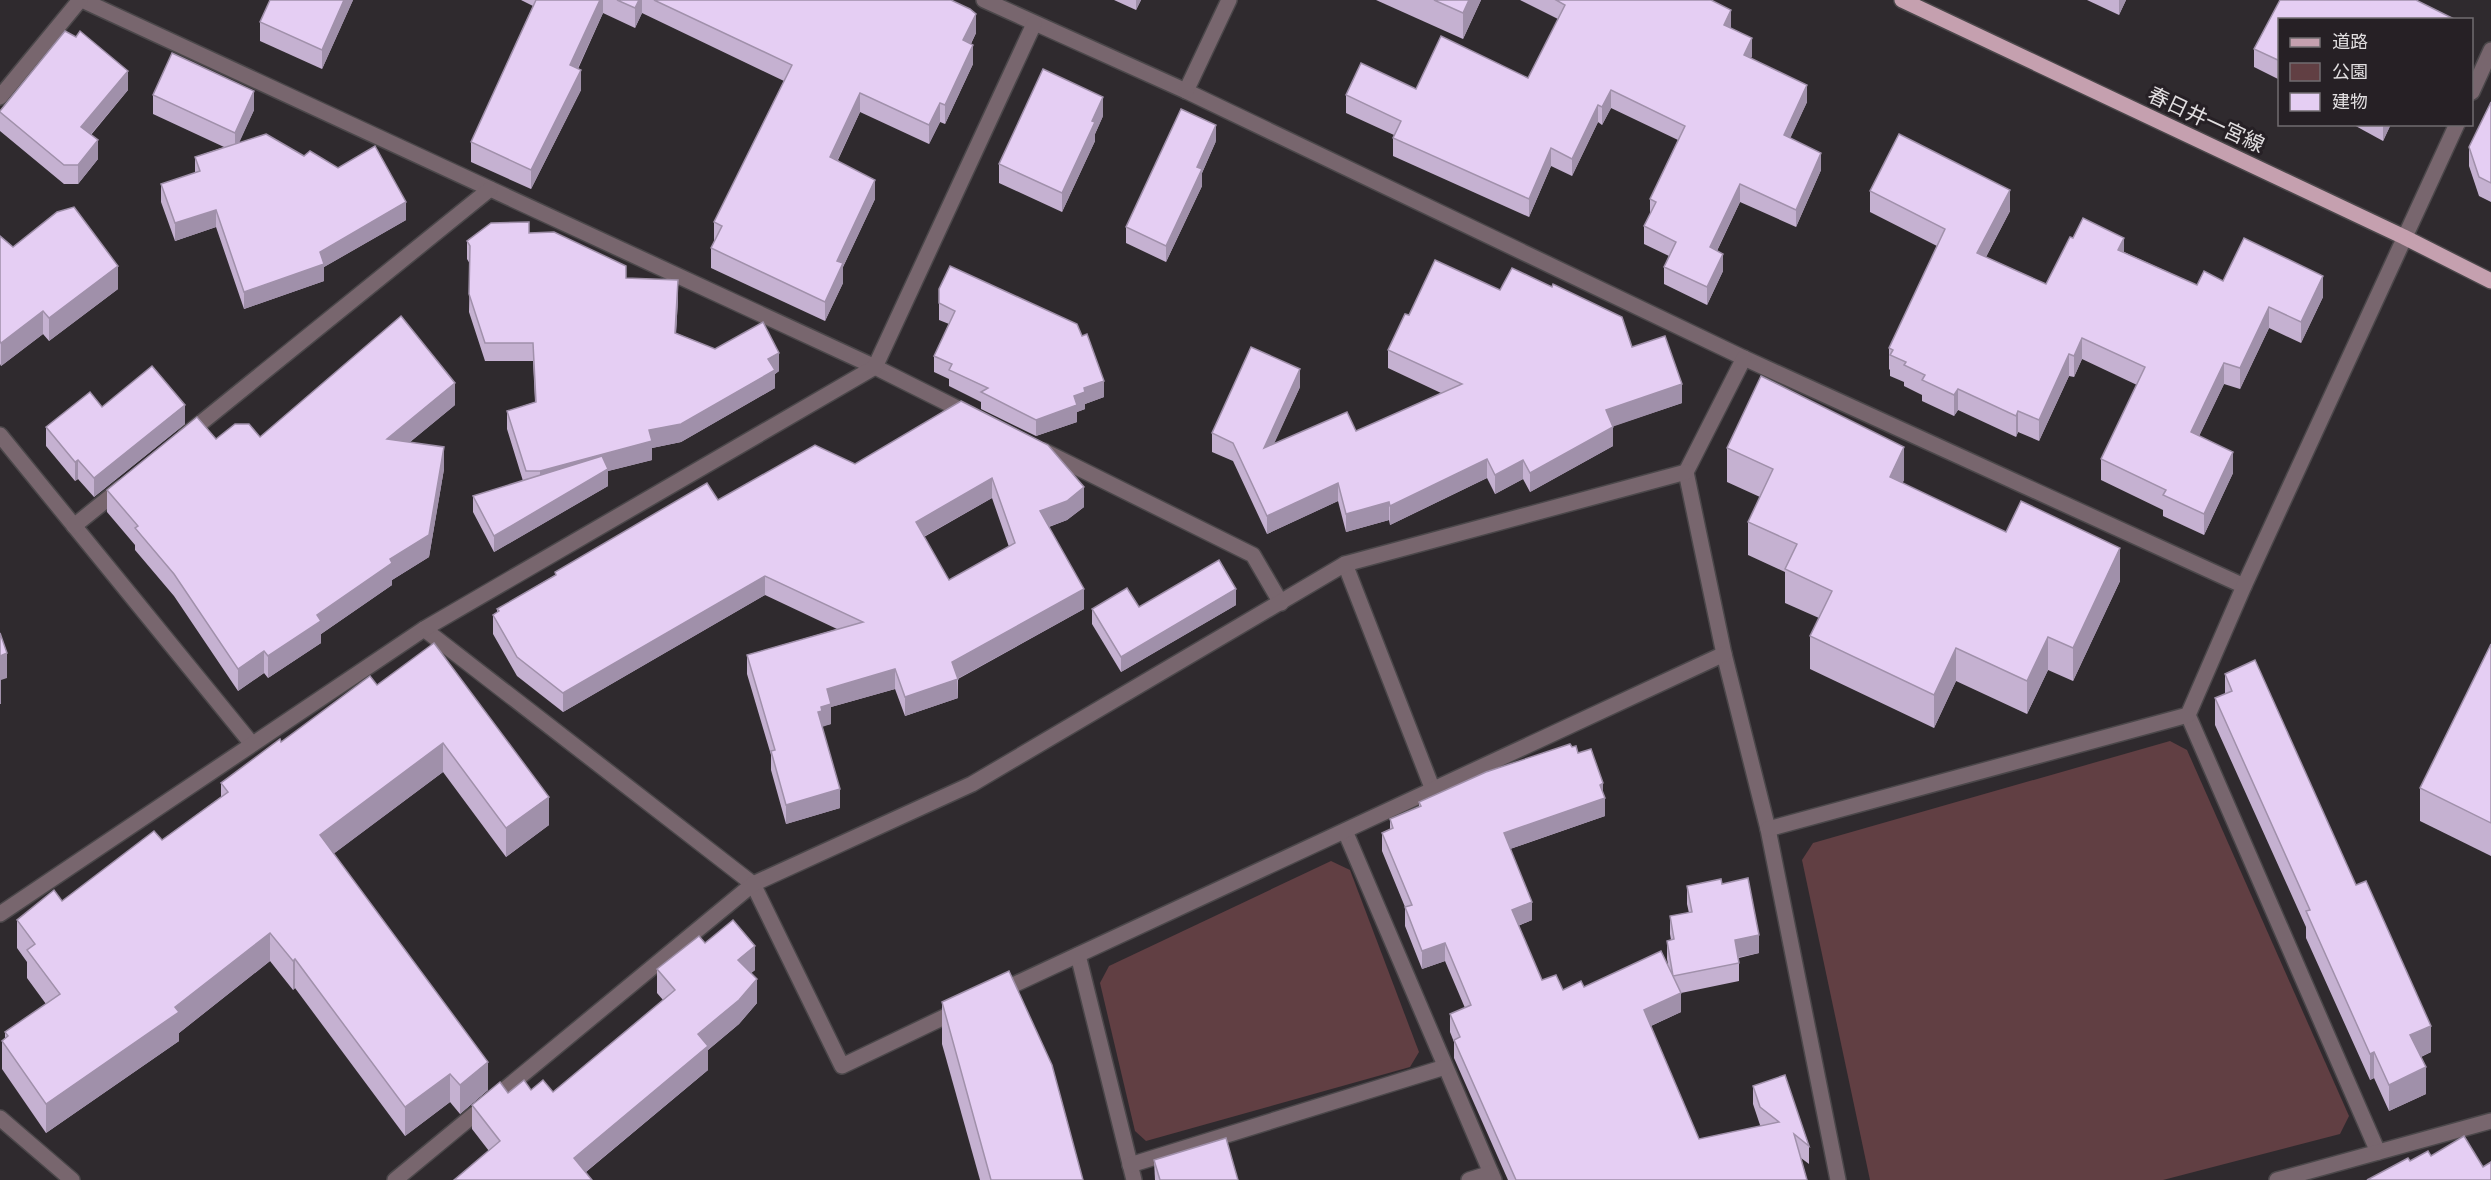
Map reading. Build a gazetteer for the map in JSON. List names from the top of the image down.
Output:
{
  "streets": {
    "main road": ["春日井一宮線"]
  },
  "legend": ["道路", "公園", "建物"]
}
